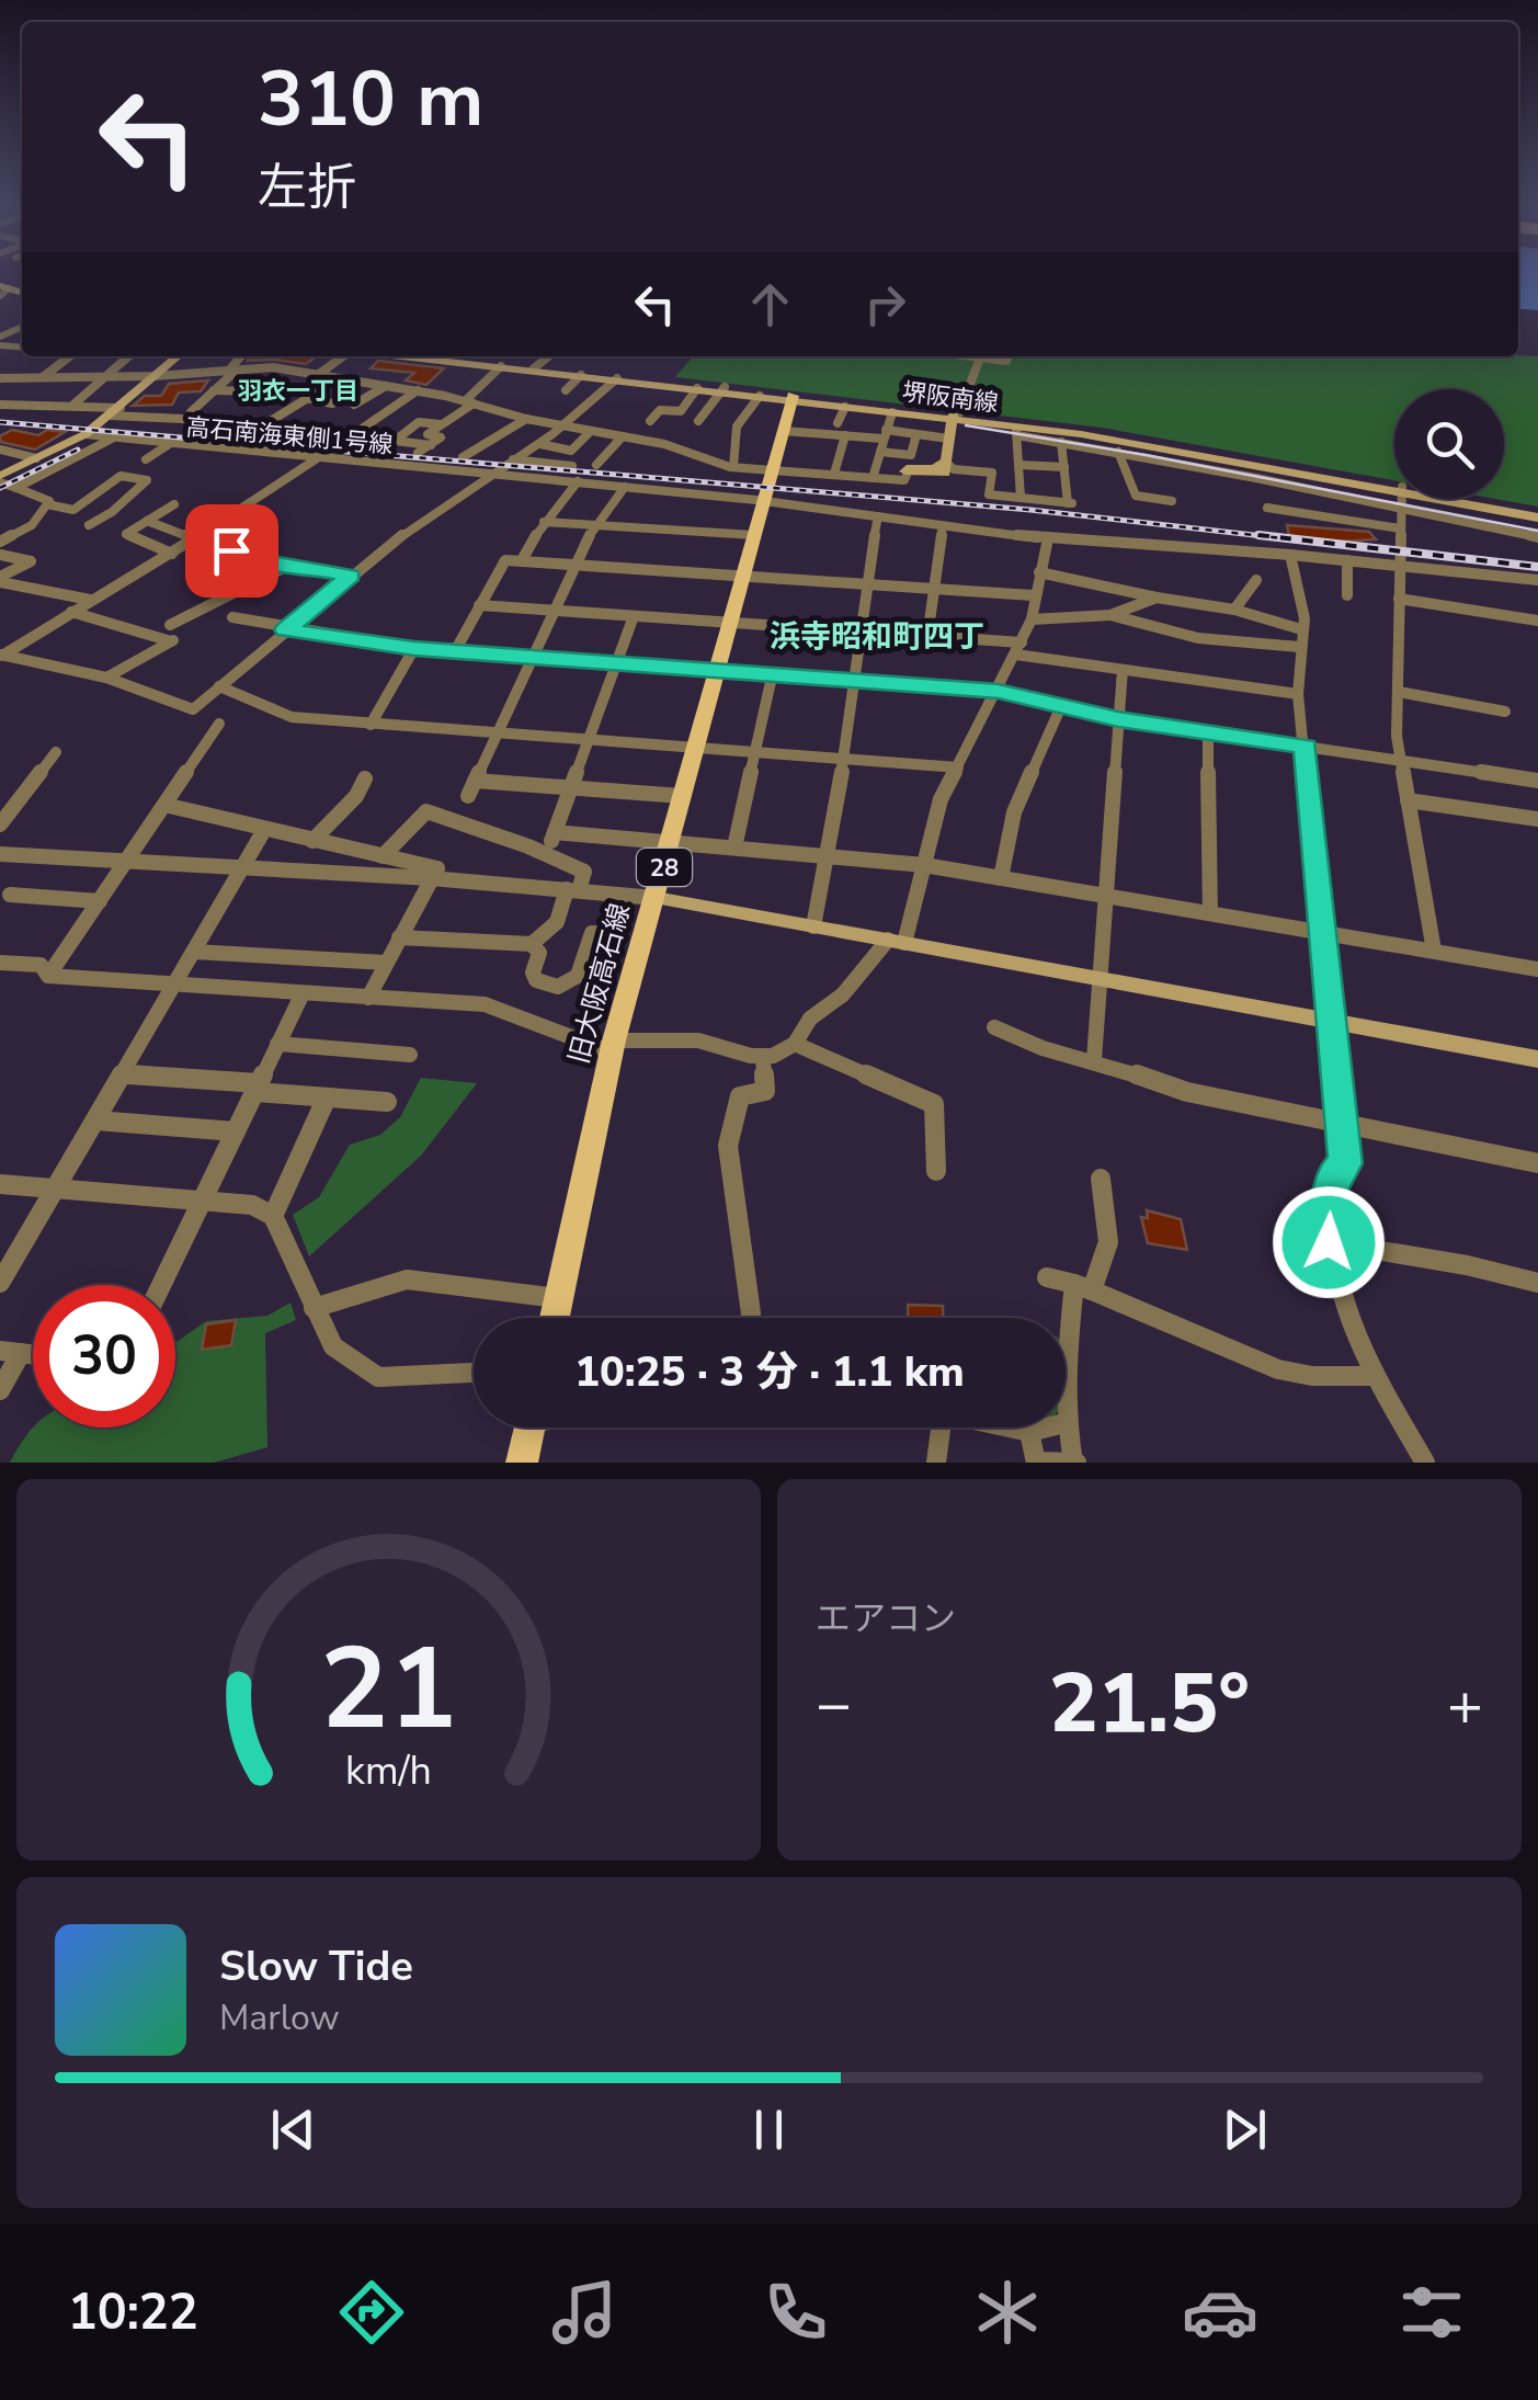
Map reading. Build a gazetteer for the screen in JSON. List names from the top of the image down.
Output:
{
  "streets": {
    "main road": ["堺阪南線", "28", "旧大阪高石線"],
    "street": ["高石南海東側1号線"]
  },
  "crossings": [
    ["堺阪南線", "旧大阪高石線"],
    ["高石南海東側1号線", "旧大阪高石線"]
  ],
  "districts": ["羽衣一丁目", "浜寺昭和町四丁"],
  "page": {
    "turn": ["310 m", "左折"],
    "limit": "30",
    "trip": "10:25 · 3 分 · 1.1 km",
    "tile": "エアコン",
    "heat": ["−", "21.5°", "+"],
    "song": ["Slow Tide", "Marlow"],
    "tabs": "10:22",
    "gauge": ["21", "km/h"]
  }
}
